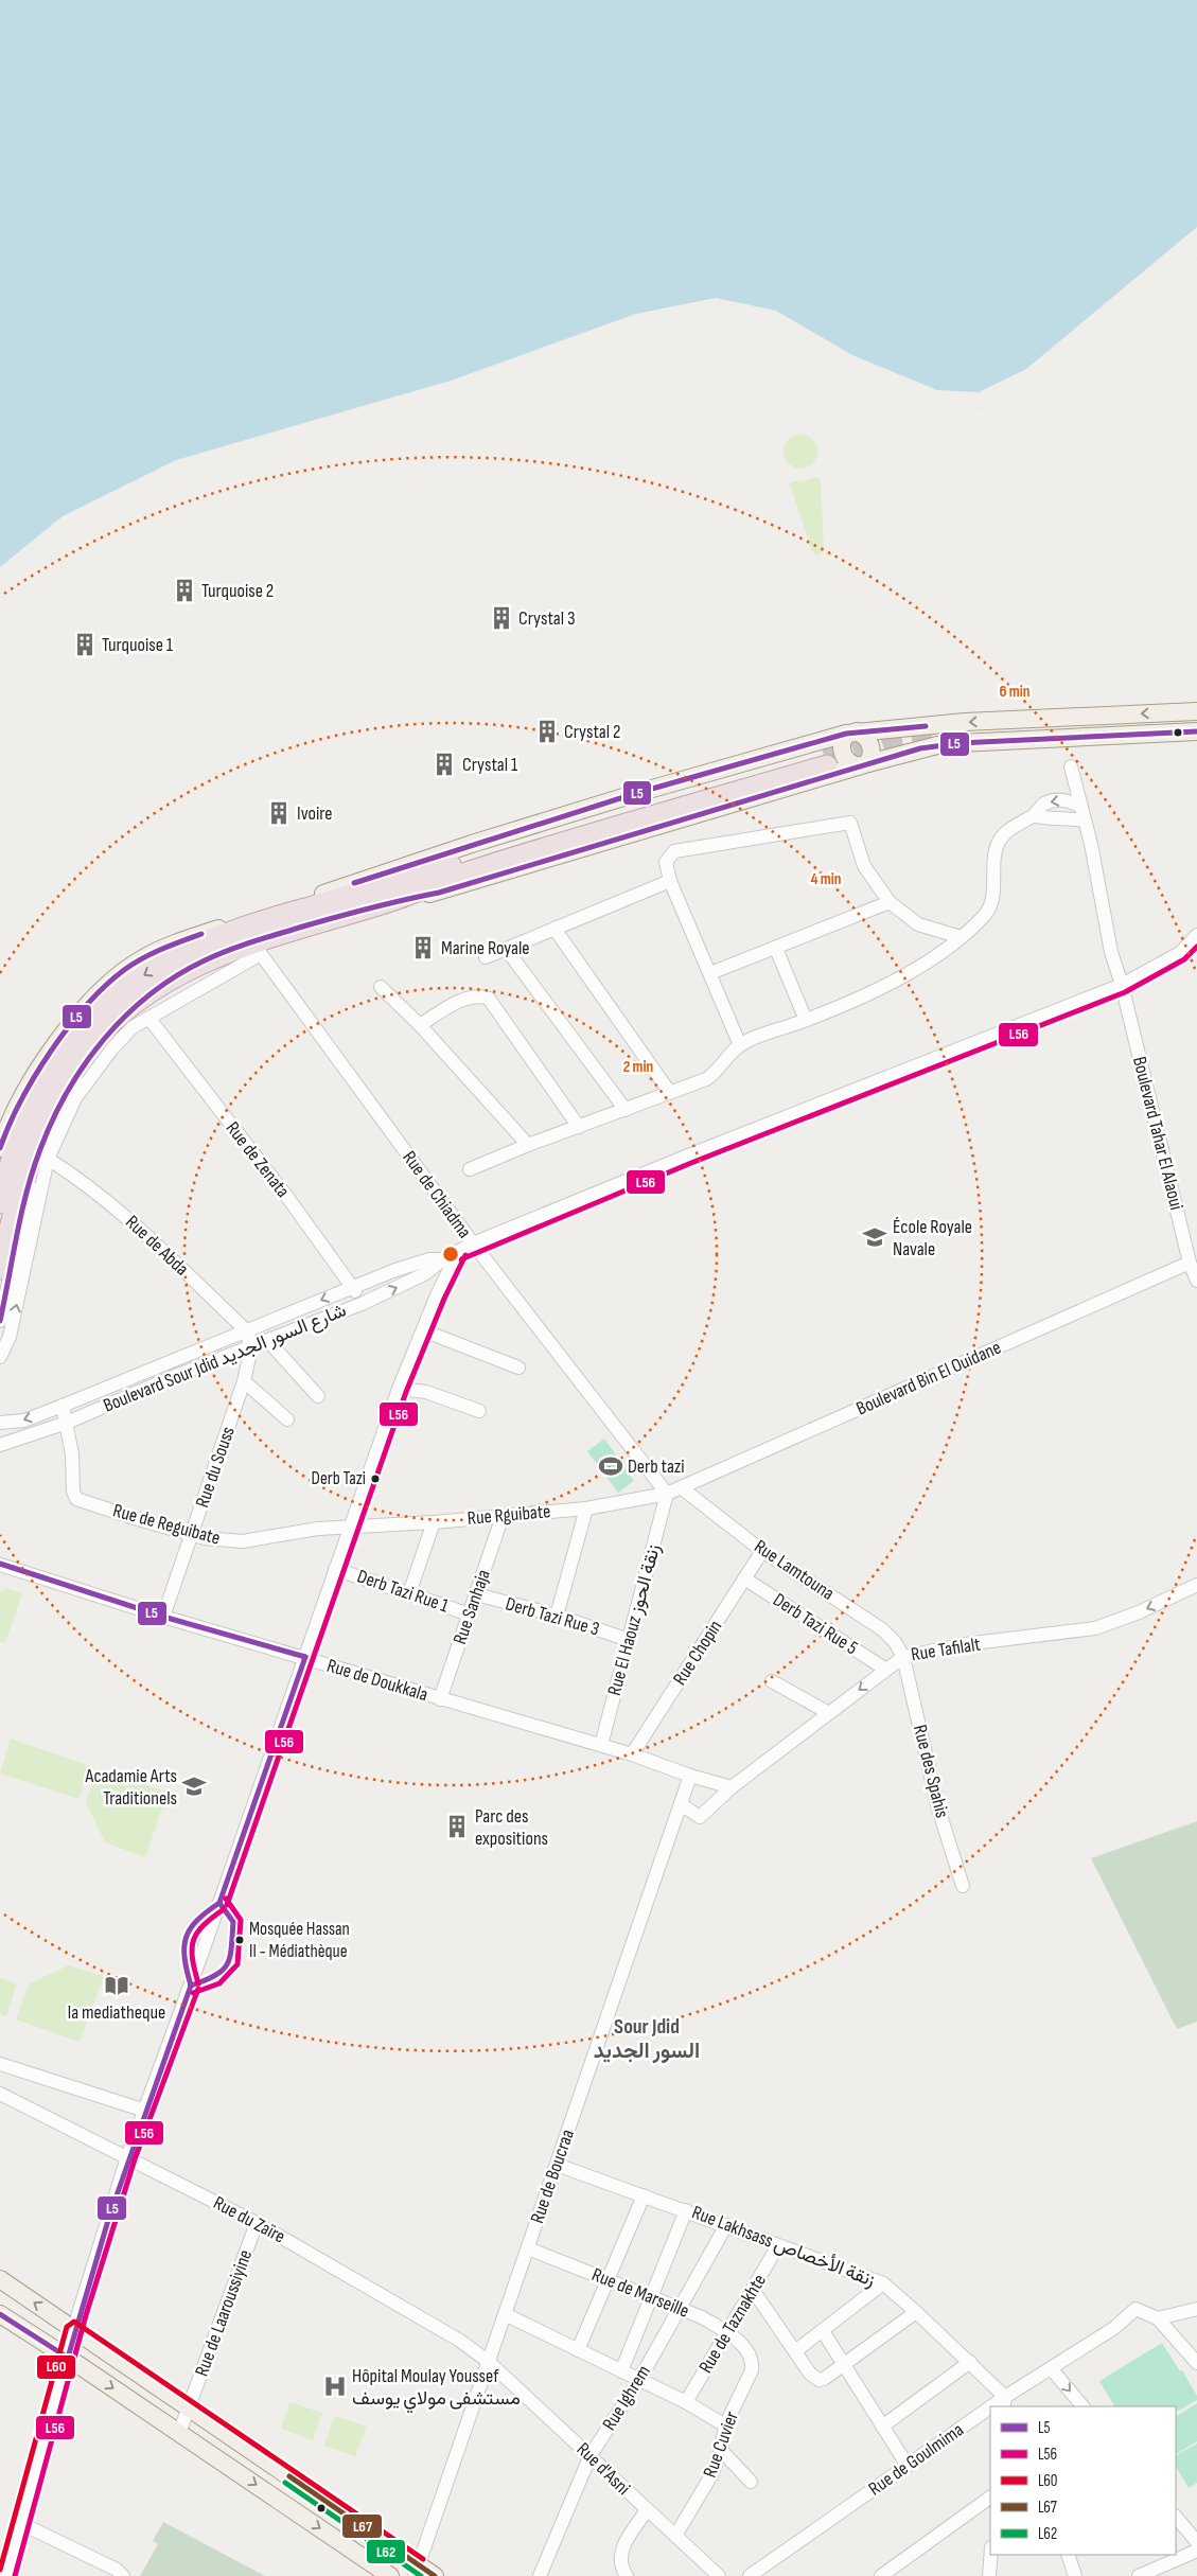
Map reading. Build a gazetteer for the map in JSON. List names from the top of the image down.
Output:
{
  "streets": {
    "street": [
      "Boulevard Tahar El Alaoui",
      "Rue de Zenata",
      "Rue de Chiadma",
      "Rue de Abda",
      "Boulevard Sour Jdid شارع السور الجديد",
      "Boulevard Bin El Ouidane",
      "Rue du Souss",
      "Rue Rguibate",
      "Rue de Reguibate",
      "Rue Lamtouna",
      "Derb Tazi Rue 1",
      "Rue Sanhaja",
      "Derb Tazi Rue 3",
      "Rue El Haouz زنقة الحوز",
      "Derb Tazi Rue 5",
      "Rue Tafilalt",
      "Rue Chopin",
      "Rue de Doukkala",
      "Rue des Spahis",
      "Rue de Boucraa",
      "Rue du Zaïre",
      "Rue Lakhsass زنقة الأخصاص",
      "Rue de Marseille",
      "Rue de Laaroussiyine",
      "Rue de Taznakhte",
      "Rue Ighrem",
      "Rue Cuvier",
      "Rue de Goulmima",
      "Rue d'Asni"
    ]
  },
  "crossings": [
    ["Boulevard Tahar El Alaoui", "Boulevard Sour Jdid شارع السور الجديد"],
    ["Boulevard Tahar El Alaoui", "Boulevard Bin El Ouidane"],
    ["Rue de Zenata", "Boulevard Sour Jdid شارع السور الجديد"],
    ["Rue de Chiadma", "Boulevard Sour Jdid شارع السور الجديد"],
    ["Rue de Chiadma", "Boulevard Bin El Ouidane"],
    ["Rue de Chiadma", "Rue Rguibate"],
    ["Rue de Chiadma", "Rue El Haouz زنقة الحوز"],
    ["Rue de Abda", "Boulevard Sour Jdid شارع السور الجديد"],
    ["Rue de Abda", "Rue du Souss"],
    ["Boulevard Sour Jdid شارع السور الجديد", "Rue du Souss"],
    ["Boulevard Sour Jdid شارع السور الجديد", "Rue de Reguibate"],
    ["Boulevard Bin El Ouidane", "Rue Rguibate"],
    ["Boulevard Bin El Ouidane", "Rue Lamtouna"],
    ["Boulevard Bin El Ouidane", "Rue El Haouz زنقة الحوز"],
    ["Rue du Souss", "Rue de Reguibate"],
    ["Rue du Souss", "Rue de Doukkala"],
    ["Rue Rguibate", "Rue de Reguibate"],
    ["Rue Rguibate", "Rue Sanhaja"],
    ["Rue Rguibate", "Rue El Haouz زنقة الحوز"],
    ["Rue Lamtouna", "Rue Tafilalt"],
    ["Rue Lamtouna", "Rue Chopin"],
    ["Rue Lamtouna", "Rue des Spahis"],
    ["Derb Tazi Rue 1", "Rue Sanhaja"],
    ["Rue Sanhaja", "Derb Tazi Rue 3"],
    ["Rue Sanhaja", "Rue de Doukkala"],
    ["Derb Tazi Rue 3", "Rue El Haouz زنقة الحوز"],
    ["Rue El Haouz زنقة الحوز", "Rue de Doukkala"],
    ["Derb Tazi Rue 5", "Rue Tafilalt"],
    ["Derb Tazi Rue 5", "Rue Chopin"],
    ["Rue Tafilalt", "Rue de Doukkala"],
    ["Rue Tafilalt", "Rue des Spahis"],
    ["Rue Tafilalt", "Rue de Boucraa"],
    ["Rue Chopin", "Rue de Doukkala"],
    ["Rue de Doukkala", "Rue de Boucraa"],
    ["Rue de Boucraa", "Rue du Zaïre"],
    ["Rue de Boucraa", "Rue Lakhsass زنقة الأخصاص"],
    ["Rue de Boucraa", "Rue de Marseille"],
    ["Rue de Boucraa", "Rue d'Asni"],
    ["Rue du Zaïre", "Rue de Laaroussiyine"],
    ["Rue du Zaïre", "Rue d'Asni"],
    ["Rue Lakhsass زنقة الأخصاص", "Rue de Taznakhte"],
    ["Rue Lakhsass زنقة الأخصاص", "Rue Ighrem"],
    ["Rue Lakhsass زنقة الأخصاص", "Rue de Goulmima"],
    ["Rue de Marseille", "Rue de Taznakhte"],
    ["Rue de Marseille", "Rue Ighrem"],
    ["Rue de Marseille", "Rue Cuvier"],
    ["Rue Ighrem", "Rue d'Asni"],
    ["Rue Cuvier", "Rue d'Asni"]
  ],
  "one_way": ["Rue Tafilalt"],
  "districts": ["Sour Jdid السور الجديد"],
  "places": {
    "building": [
      "Turquoise 2",
      "Crystal 3",
      "Turquoise 1",
      "Crystal 2",
      "Crystal 1",
      "Ivoire",
      "Marine Royale",
      "Parc des expositions"
    ],
    "school or university": ["École Royale Navale", "Acadamie Arts Traditionels"],
    "sports": ["Derb tazi"],
    "other": ["Derb Tazi", "Mosquée Hassan II - Médiathèque"],
    "library": ["la mediatheque"],
    "hospital": ["Hôpital Moulay Youssef مستشفى مولاي يوسف"]
  },
  "lines": [
    "transit line L5",
    "transit line L56",
    "transit line L60",
    "transit line L67",
    "transit line L62"
  ],
  "legend": [
    "L5",
    "L56",
    "L60",
    "L67",
    "L62"
  ],
  "rings": ["6 min", "4 min", "2 min"]
}
